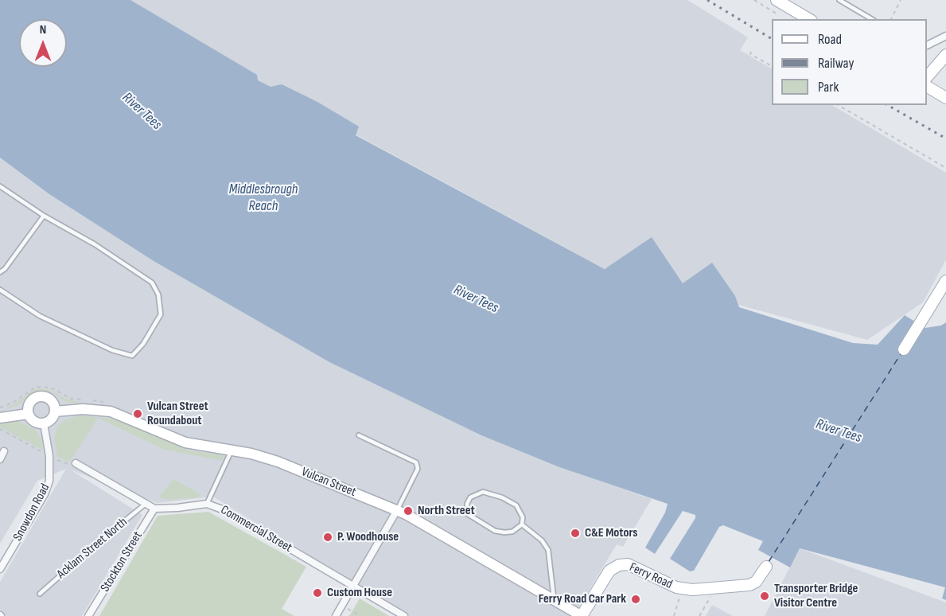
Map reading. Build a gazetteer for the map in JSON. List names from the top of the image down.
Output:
{
  "streets": {
    "main road": ["Ferry Road"],
    "street": [
      "Vulcan Street",
      "Snowdon Road",
      "Commercial Street",
      "Stockton Street"
    ],
    "lane": ["Acklam Street North"]
  },
  "crossings": [
    ["Vulcan Street", "Snowdon Road"],
    ["Vulcan Street", "Ferry Road"],
    ["Commercial Street", "Stockton Street"]
  ],
  "water": ["River Tees", "Middlesbrough Reach"],
  "places": [
    "Vulcan Street Roundabout",
    "North Street",
    "C&E Motors",
    "P. Woodhouse",
    "Custom House",
    "Transporter Bridge Visitor Centre",
    "Ferry Road Car Park"
  ],
  "legend": ["Road", "Railway", "Park"],
  "north": "top"
}
